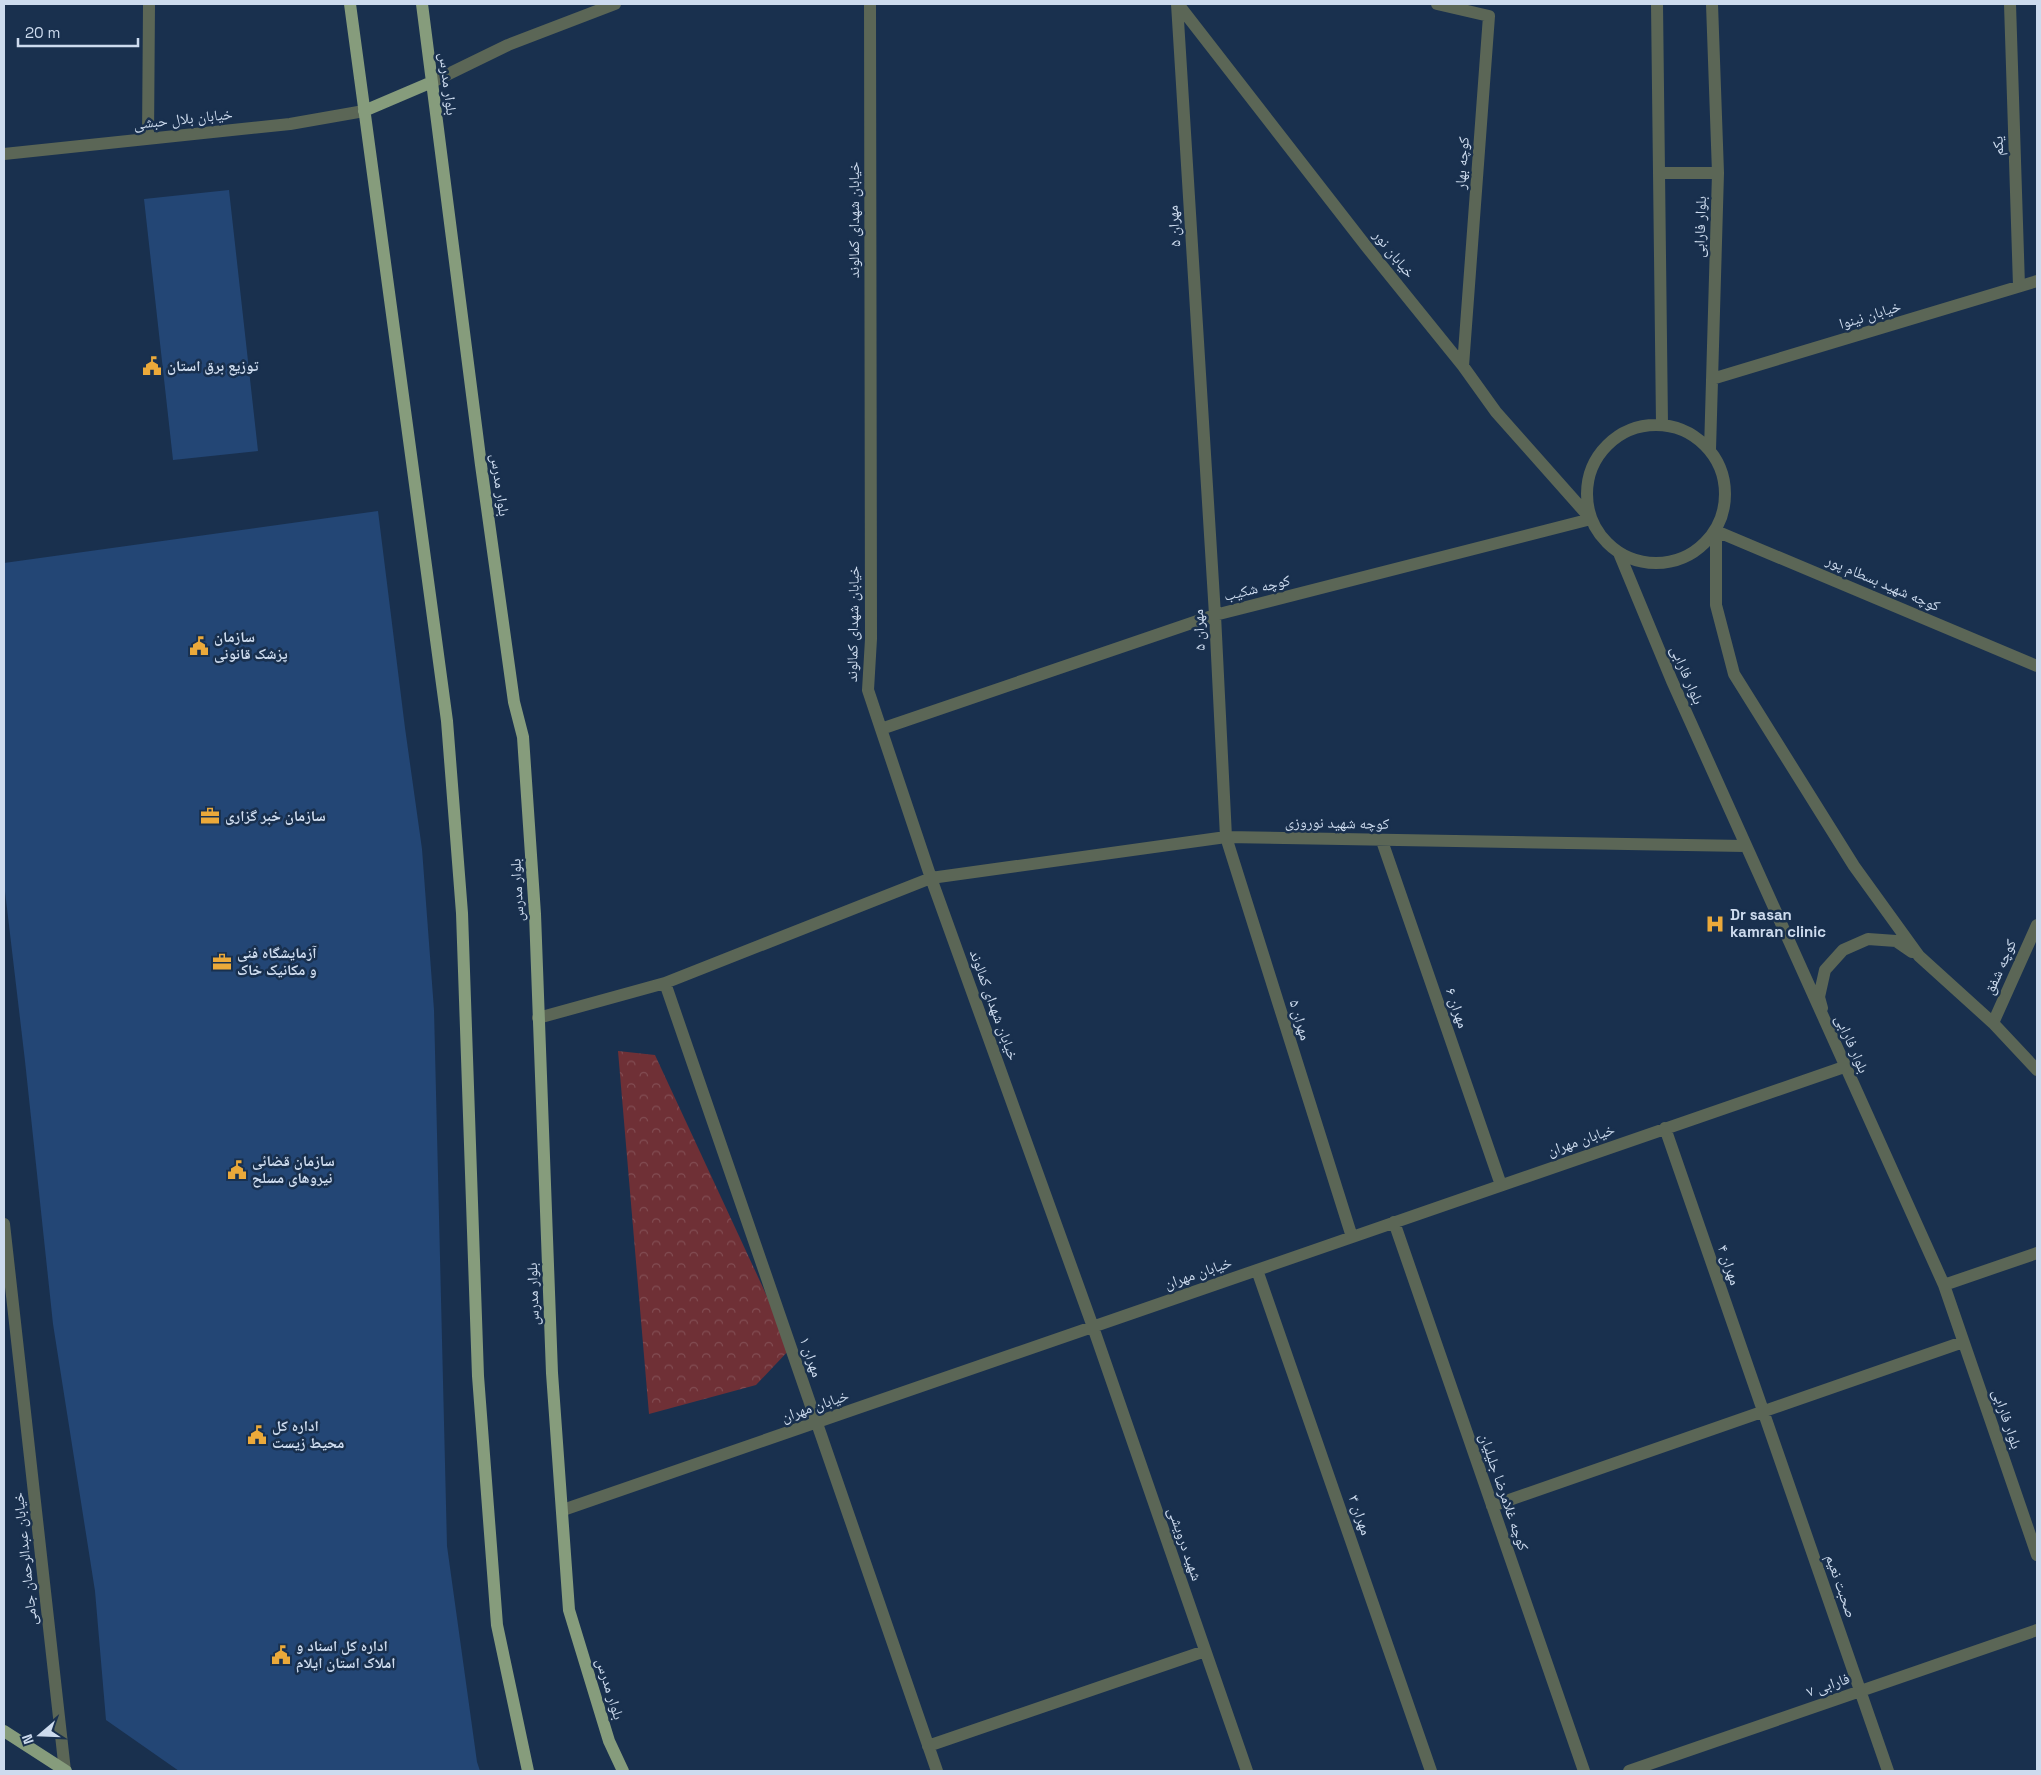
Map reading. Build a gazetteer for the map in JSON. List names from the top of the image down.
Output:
{
  "streets": {
    "main road": ["بلوار مدرس"],
    "street": [
      "خیابان بلال حبشی",
      "یکم",
      "کوچه بهار",
      "خیابان شهدای کمالوند",
      "مهران ۵",
      "بلوار فارابی",
      "خیابان نور",
      "خیابان نینوا",
      "کوچه شهید بسطام پور",
      "کوچه شکیب",
      "کوچه شهید نوروزی",
      "کوچه شفق",
      "مهران ۶",
      "خیابان مهران",
      "مهران ۴",
      "مهران ۱",
      "کوچه غلامرضا جلیلیان",
      "مهران ۳",
      "شهید درویشی",
      "خیابان عبدالرحمان جامی",
      "صحبت نعیم",
      "فارابی ۷"
    ]
  },
  "crossings": [
    ["بلوار مدرس", "کوچه شهید نوروزی"],
    ["بلوار مدرس", "خیابان مهران"],
    ["یکم", "خیابان نینوا"],
    ["کوچه بهار", "خیابان نور"],
    ["خیابان شهدای کمالوند", "کوچه شکیب"],
    ["خیابان شهدای کمالوند", "کوچه شهید نوروزی"],
    ["خیابان شهدای کمالوند", "خیابان مهران"],
    ["خیابان شهدای کمالوند", "شهید درویشی"],
    ["مهران ۵", "خیابان نور"],
    ["مهران ۵", "کوچه شکیب"],
    ["مهران ۵", "کوچه شهید نوروزی"],
    ["مهران ۵", "خیابان مهران"],
    ["بلوار فارابی", "خیابان نور"],
    ["بلوار فارابی", "خیابان نینوا"],
    ["بلوار فارابی", "کوچه شهید بسطام پور"],
    ["بلوار فارابی", "کوچه شکیب"],
    ["بلوار فارابی", "کوچه شهید نوروزی"],
    ["بلوار فارابی", "خیابان مهران"],
    ["خیابان نور", "کوچه شهید بسطام پور"],
    ["خیابان نور", "کوچه شکیب"],
    ["کوچه شهید بسطام پور", "کوچه شکیب"],
    ["کوچه شهید نوروزی", "مهران ۶"],
    ["کوچه شهید نوروزی", "مهران ۱"],
    ["مهران ۶", "خیابان مهران"],
    ["خیابان مهران", "مهران ۴"],
    ["خیابان مهران", "مهران ۱"],
    ["خیابان مهران", "کوچه غلامرضا جلیلیان"],
    ["خیابان مهران", "مهران ۳"],
    ["خیابان مهران", "شهید درویشی"],
    ["مهران ۴", "صحبت نعیم"],
    ["صحبت نعیم", "فارابی ۷"]
  ],
  "places": {
    "public building": [
      "توزیع برق استان",
      "سازمان پزشک قانونی",
      "سازمان قضائی نیروهای مسلح",
      "اداره کل محیط زیست",
      "اداره کل اسناد و املاک استان ایلام"
    ],
    "office": ["سازمان خبر گزاری", "آزمایشگاه فنی و مکانیک خاک"],
    "hospital": ["Dr sasan kamran clinic"]
  },
  "scale_bar": "20 m",
  "north": "left"
}
